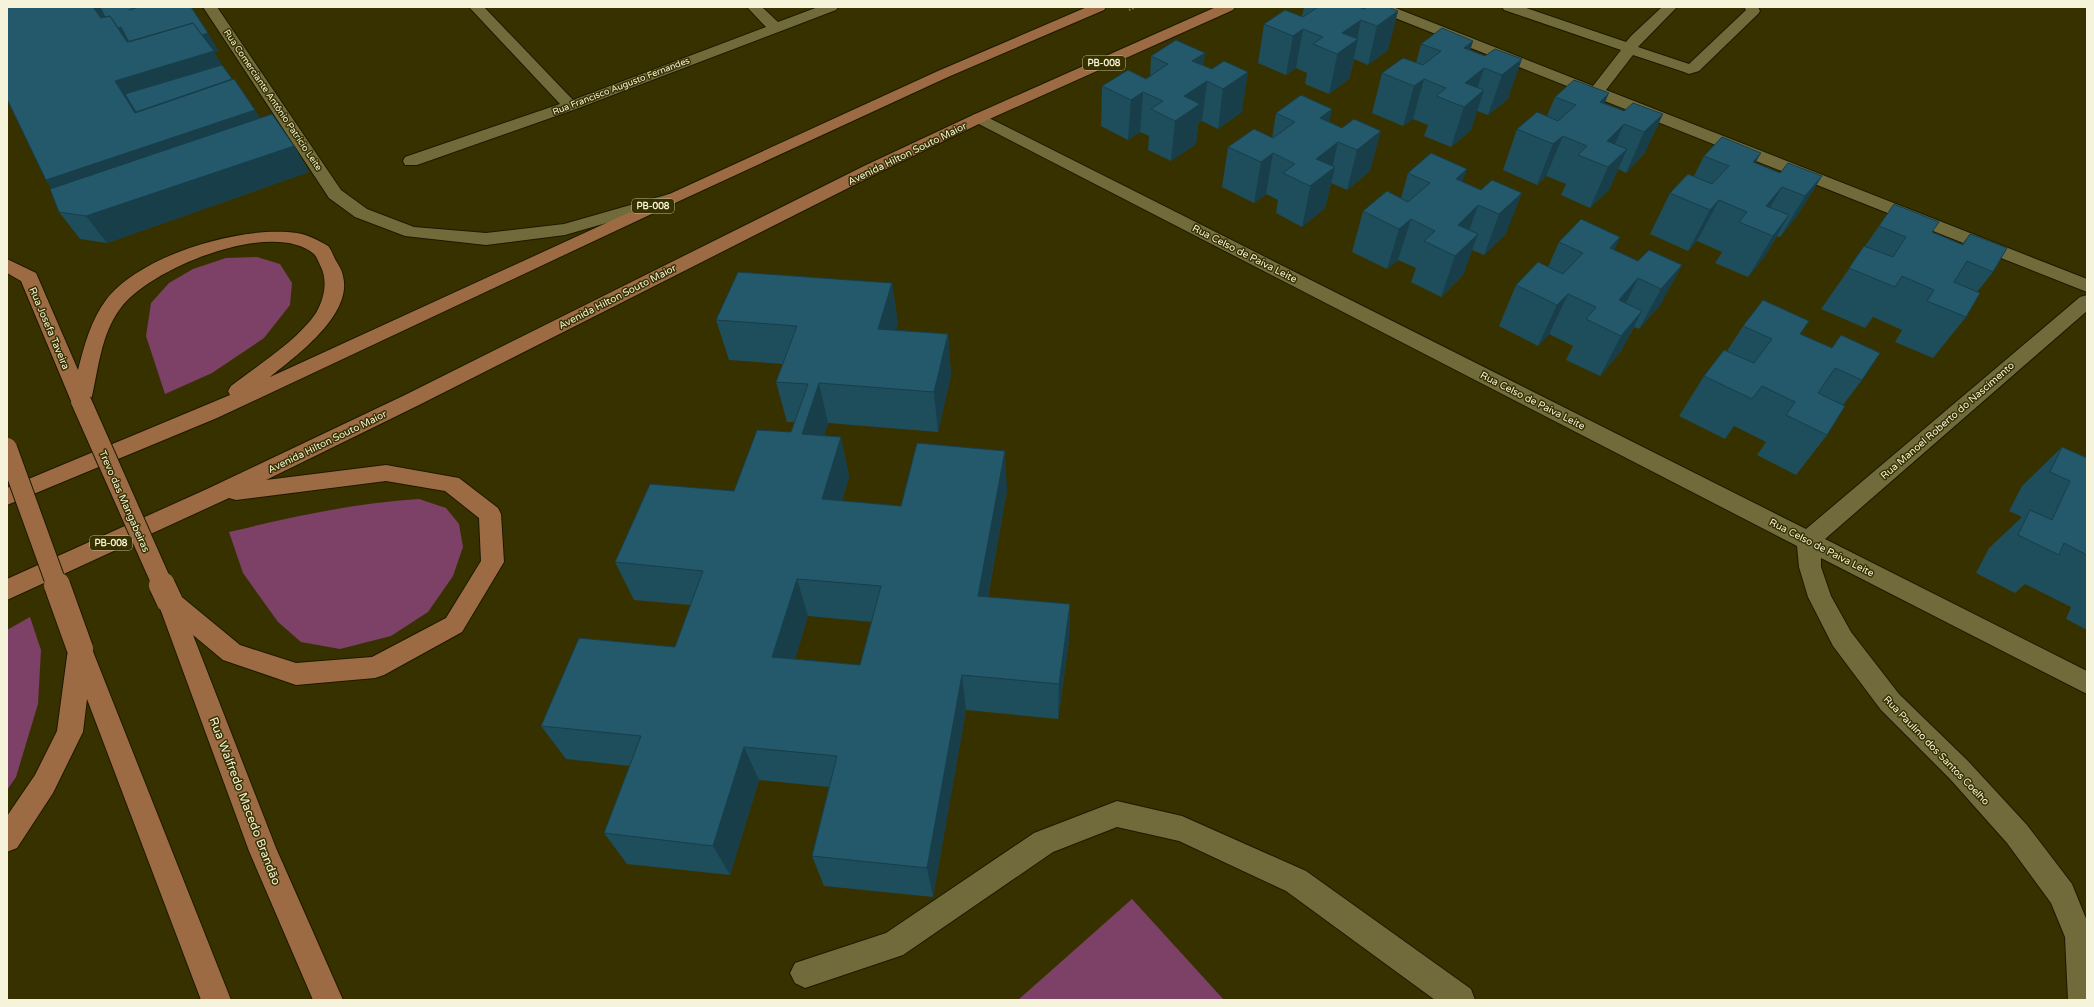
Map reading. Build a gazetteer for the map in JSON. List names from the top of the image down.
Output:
{
  "streets": {
    "main road": [
      "PB-008",
      "Avenida Hilton Souto Maior",
      "Rua Josefa Taveira",
      "Trevo das Mangabeiras",
      "Rua Walfredo Macedo Brandão"
    ],
    "street": [
      "Rua Francisco Augusto Fernandes",
      "Rua Comerciante Antônio Patrício Leite",
      "Rua Celso de Paiva Leite",
      "Rua Manoel Roberto do Nascimento",
      "Rua Paulino dos Santos Coelho"
    ]
  },
  "crossings": [
    ["PB-008", "Rua Comerciante Antônio Patrício Leite"],
    ["Avenida Hilton Souto Maior", "Rua Celso de Paiva Leite"],
    ["Rua Celso de Paiva Leite", "Rua Manoel Roberto do Nascimento"],
    ["Rua Celso de Paiva Leite", "Rua Paulino dos Santos Coelho"],
    ["Rua Josefa Taveira", "Trevo das Mangabeiras"],
    ["Rua Manoel Roberto do Nascimento", "Rua Paulino dos Santos Coelho"],
    ["Trevo das Mangabeiras", "Rua Walfredo Macedo Brandão"]
  ]
}
